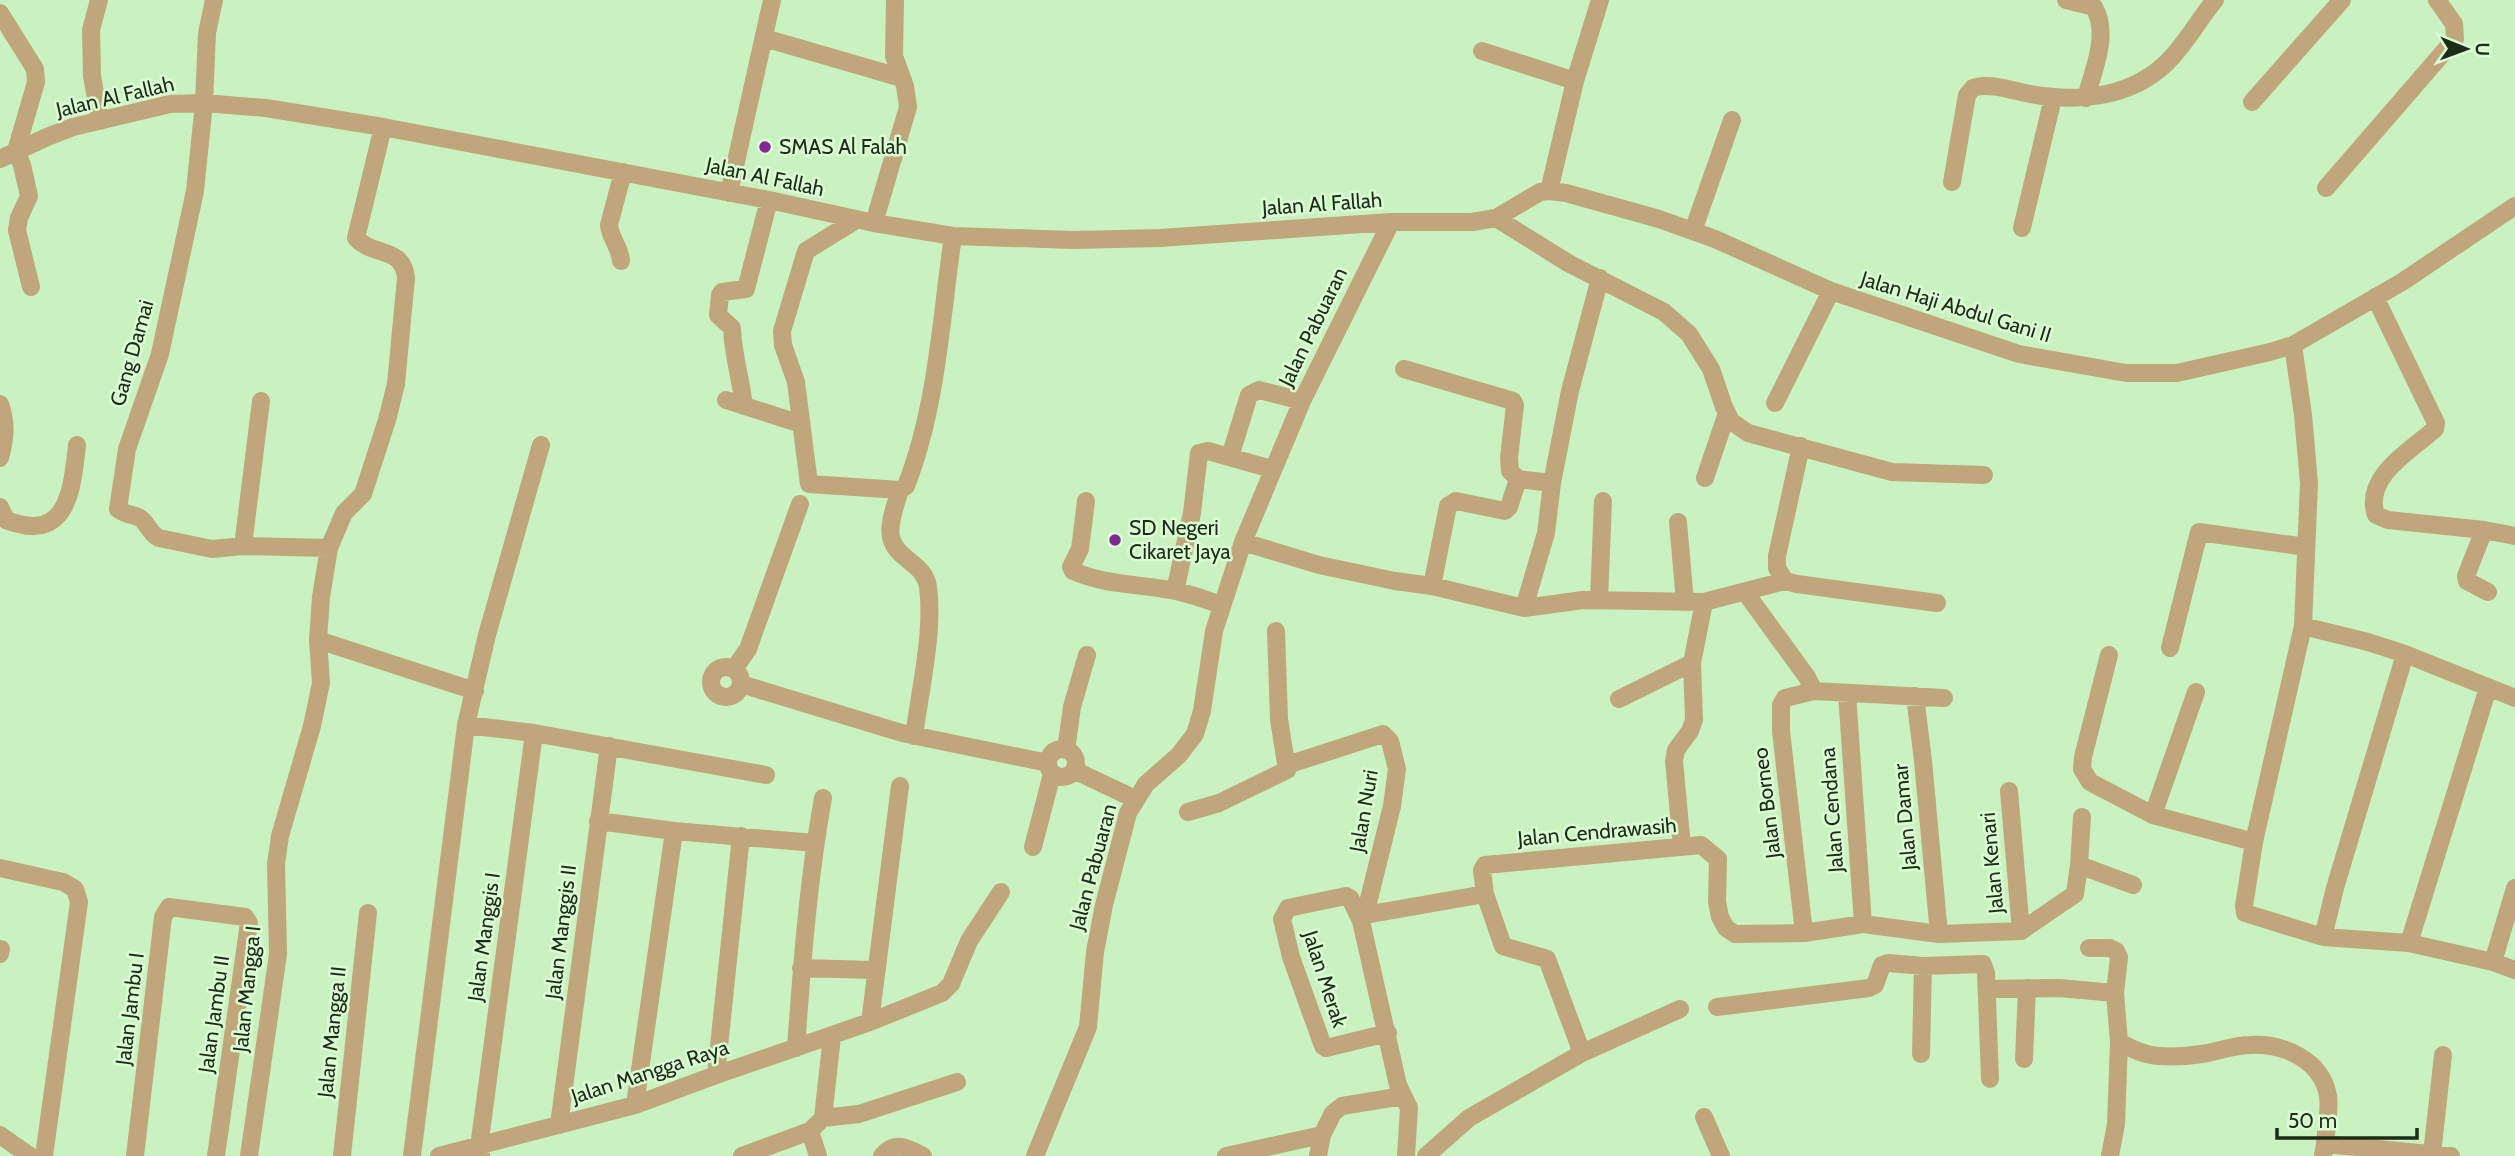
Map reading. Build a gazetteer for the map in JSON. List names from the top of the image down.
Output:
{
  "streets": {
    "street": [
      "Jalan Al Fallah",
      "Jalan Haji Abdul Gani II",
      "Jalan Pabuaran",
      "Gang Damai",
      "Jalan Borneo",
      "Jalan Cendana",
      "Jalan Nuri",
      "Jalan Damar",
      "Jalan Cendrawasih",
      "Jalan Kenari",
      "Jalan Manggis II",
      "Jalan Manggis I",
      "Jalan Merak",
      "Jalan Mangga I",
      "Jalan Jambu I",
      "Jalan Jambu II",
      "Jalan Mangga II",
      "Jalan Mangga Raya"
    ]
  },
  "crossings": [
    ["Jalan Al Fallah", "Jalan Haji Abdul Gani II"],
    ["Jalan Al Fallah", "Jalan Pabuaran"],
    ["Jalan Al Fallah", "Gang Damai"],
    ["Jalan Al Fallah", "Jalan Mangga I"],
    ["Jalan Borneo", "Jalan Cendrawasih"],
    ["Jalan Cendana", "Jalan Cendrawasih"],
    ["Jalan Nuri", "Jalan Merak"],
    ["Jalan Damar", "Jalan Cendrawasih"],
    ["Jalan Cendrawasih", "Jalan Kenari"],
    ["Jalan Manggis II", "Jalan Mangga Raya"],
    ["Jalan Manggis I", "Jalan Mangga Raya"],
    ["Jalan Jambu I", "Jalan Jambu II"]
  ],
  "places": ["SMAS Al Falah", "SD Negeri Cikaret Jaya"],
  "scale_bar": "50 m",
  "north": "right"
}
